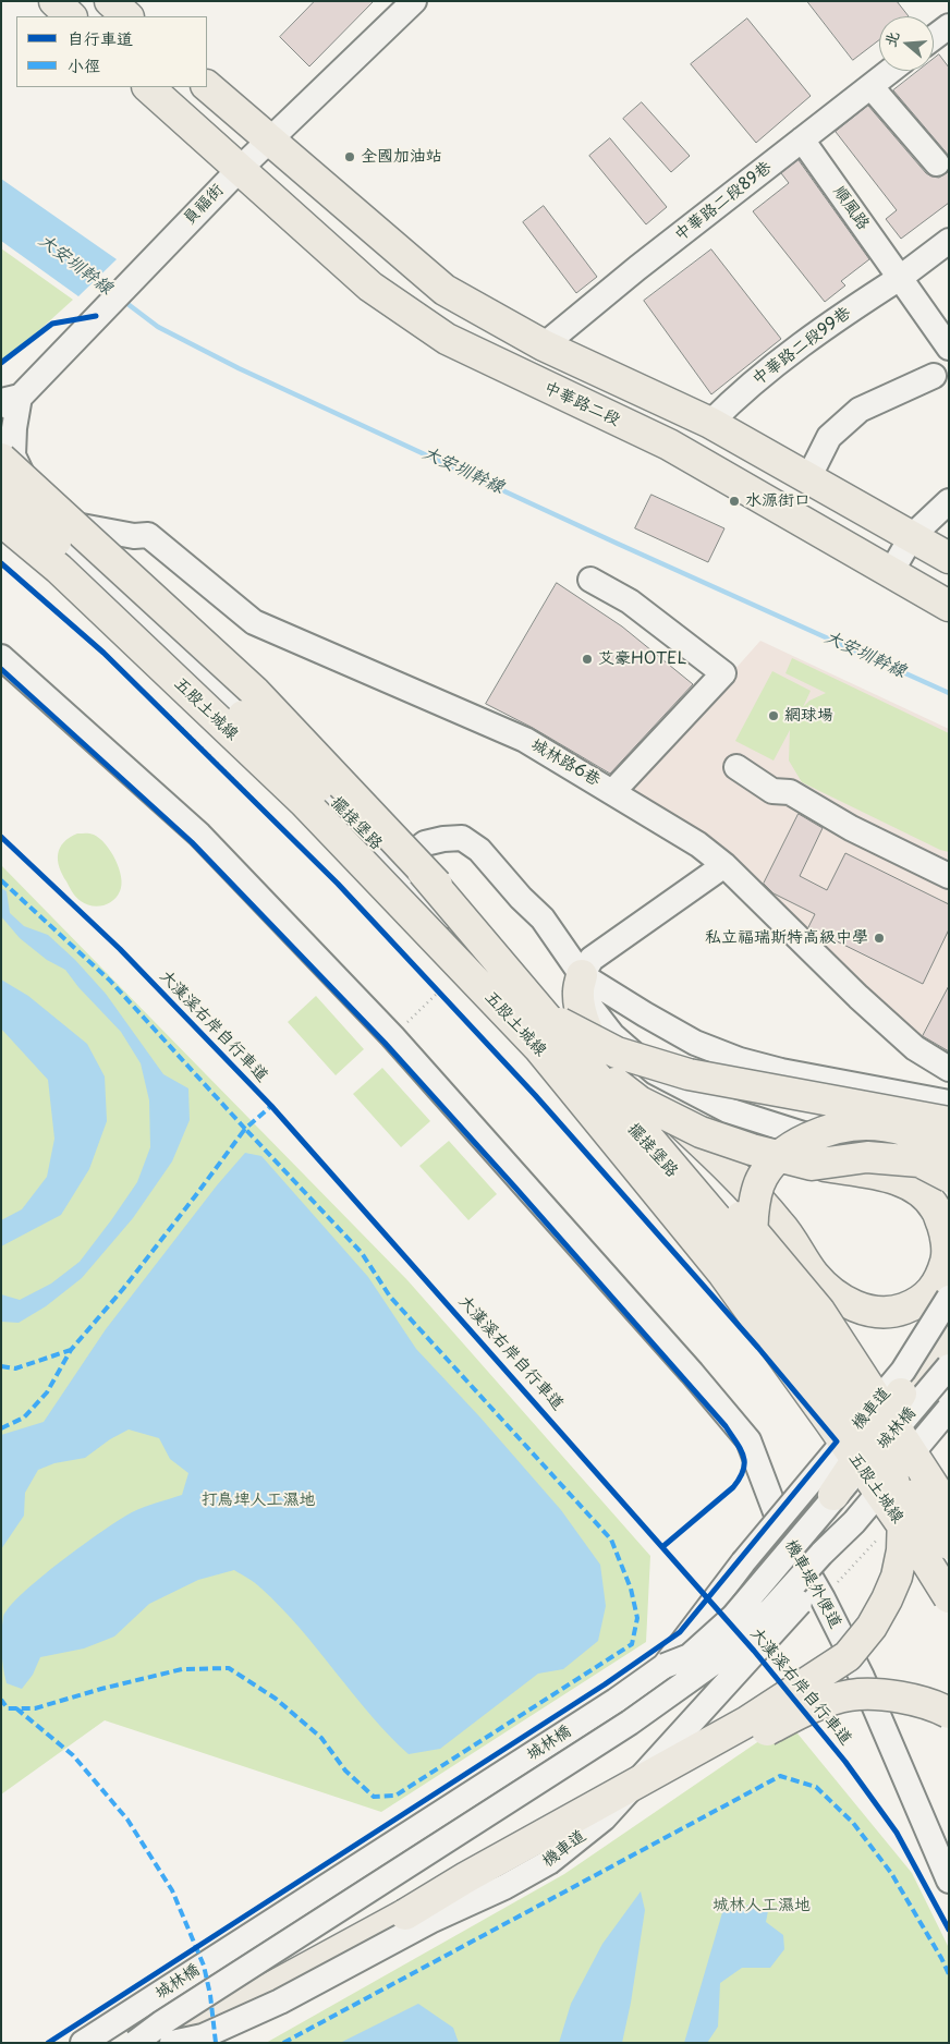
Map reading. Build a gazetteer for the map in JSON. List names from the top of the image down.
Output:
{
  "streets": {
    "main road": ["中華路二段", "五股土城線"],
    "street": [
      "中華路二段89巷",
      "員福街",
      "順風路",
      "中華路二段99巷",
      "城林路6巷",
      "擺接堡路",
      "機車道",
      "城林橋",
      "機車堤外便道"
    ],
    "cycle path": ["大漢溪右岸自行車道"]
  },
  "crossings": [
    ["中華路二段89巷", "順風路"],
    ["員福街", "中華路二段"],
    ["順風路", "中華路二段99巷"],
    ["城林路6巷", "擺接堡路"],
    ["機車道", "城林橋"]
  ],
  "water": ["大安圳幹線"],
  "parks": ["打鳥埤人工濕地", "城林人工濕地"],
  "places": [
    "全國加油站",
    "水源街口",
    "艾豪HOTEL",
    "網球場",
    "私立福瑞斯特高級中學"
  ],
  "legend": ["自行車道", "小徑"],
  "north": "left"
}
